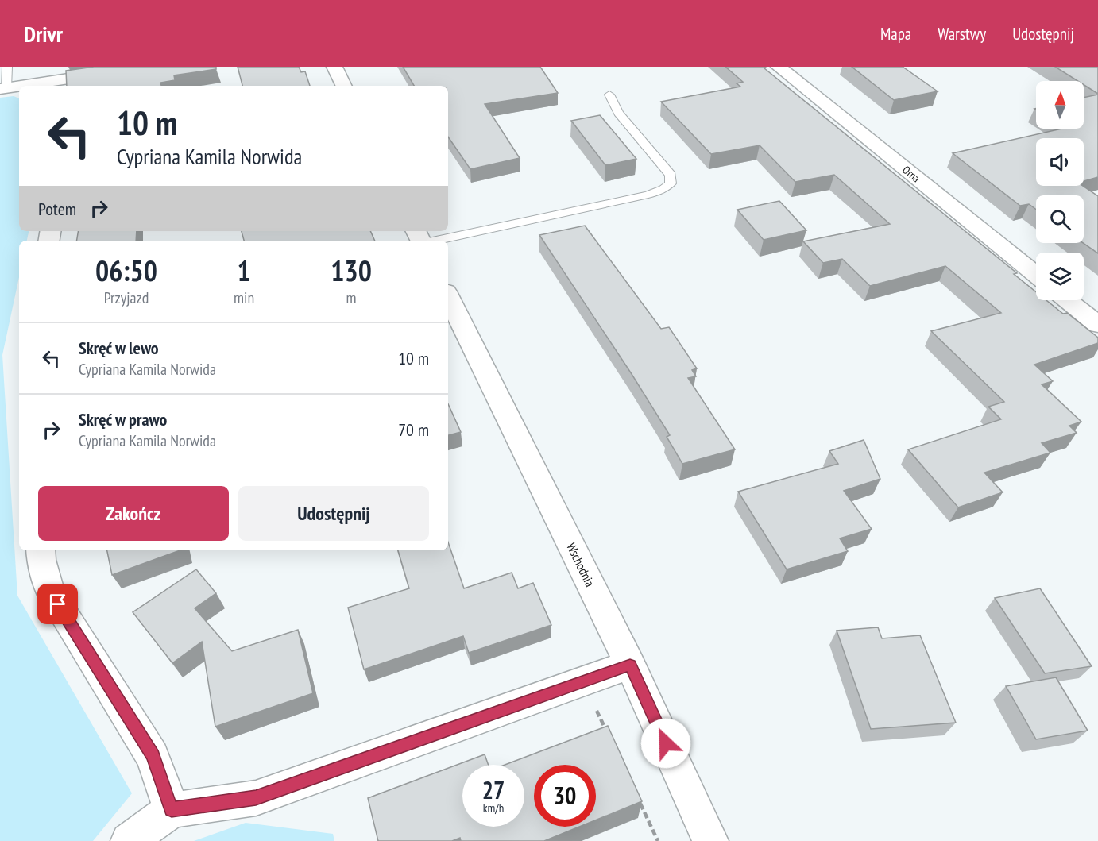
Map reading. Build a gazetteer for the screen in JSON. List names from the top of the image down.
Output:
{
  "streets": {
    "street": ["Orna", "Wschodnia"]
  },
  "north": "top",
  "page": {
    "header": "Drivr",
    "nav": ["Mapa", "Warstwy", "Udostępnij"],
    "turn": ["10 m", "Cypriana Kamila Norwida"],
    "then": "Potem",
    "eta": [
      "06:50",
      "Przyjazd",
      "1",
      "min",
      "130",
      "m"
    ],
    "list": [
      {
        "name": "Skręć w lewo",
        "note": "Cypriana Kamila Norwida",
        "value": "10 m"
      },
      {
        "name": "Skręć w prawo",
        "note": "Cypriana Kamila Norwida",
        "value": "70 m"
      }
    ],
    "buttons": ["Zakończ", "Udostępnij"],
    "speed": "27 km/h",
    "limit": "30"
  }
}
